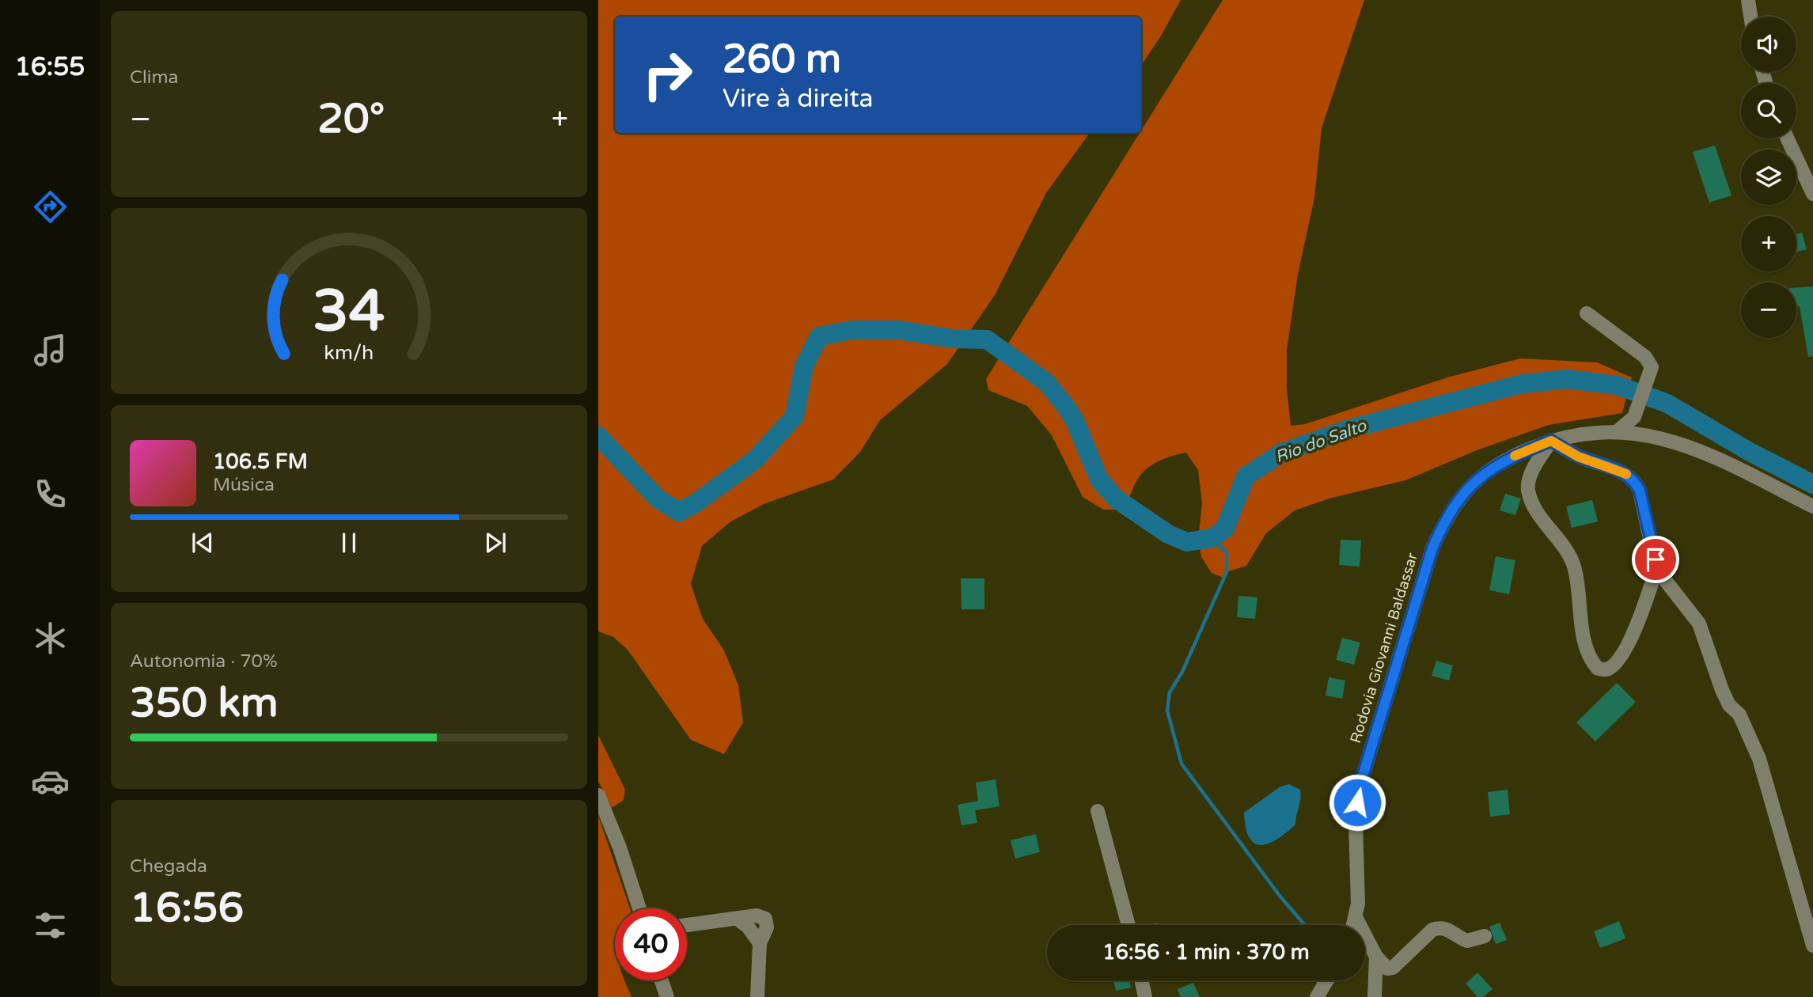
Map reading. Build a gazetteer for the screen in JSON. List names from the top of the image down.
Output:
{
  "streets": {
    "street": ["Rodovia Giovanni Baldassar"]
  },
  "water": ["Rio do Salto"],
  "page": {
    "tabs": "16:55",
    "tile": [
      "Clima",
      ["Autonomia · 70%", "350 km"],
      ["Chegada", "16:56"]
    ],
    "map_buttons": ["+", "−"],
    "turn": ["260 m", "Vire à direita"],
    "heat": ["−", "20°", "+"],
    "song": ["106.5 FM", "Música"],
    "limit": "40",
    "trip": "16:56 · 1 min · 370 m",
    "gauge": ["34", "km/h"]
  }
}
